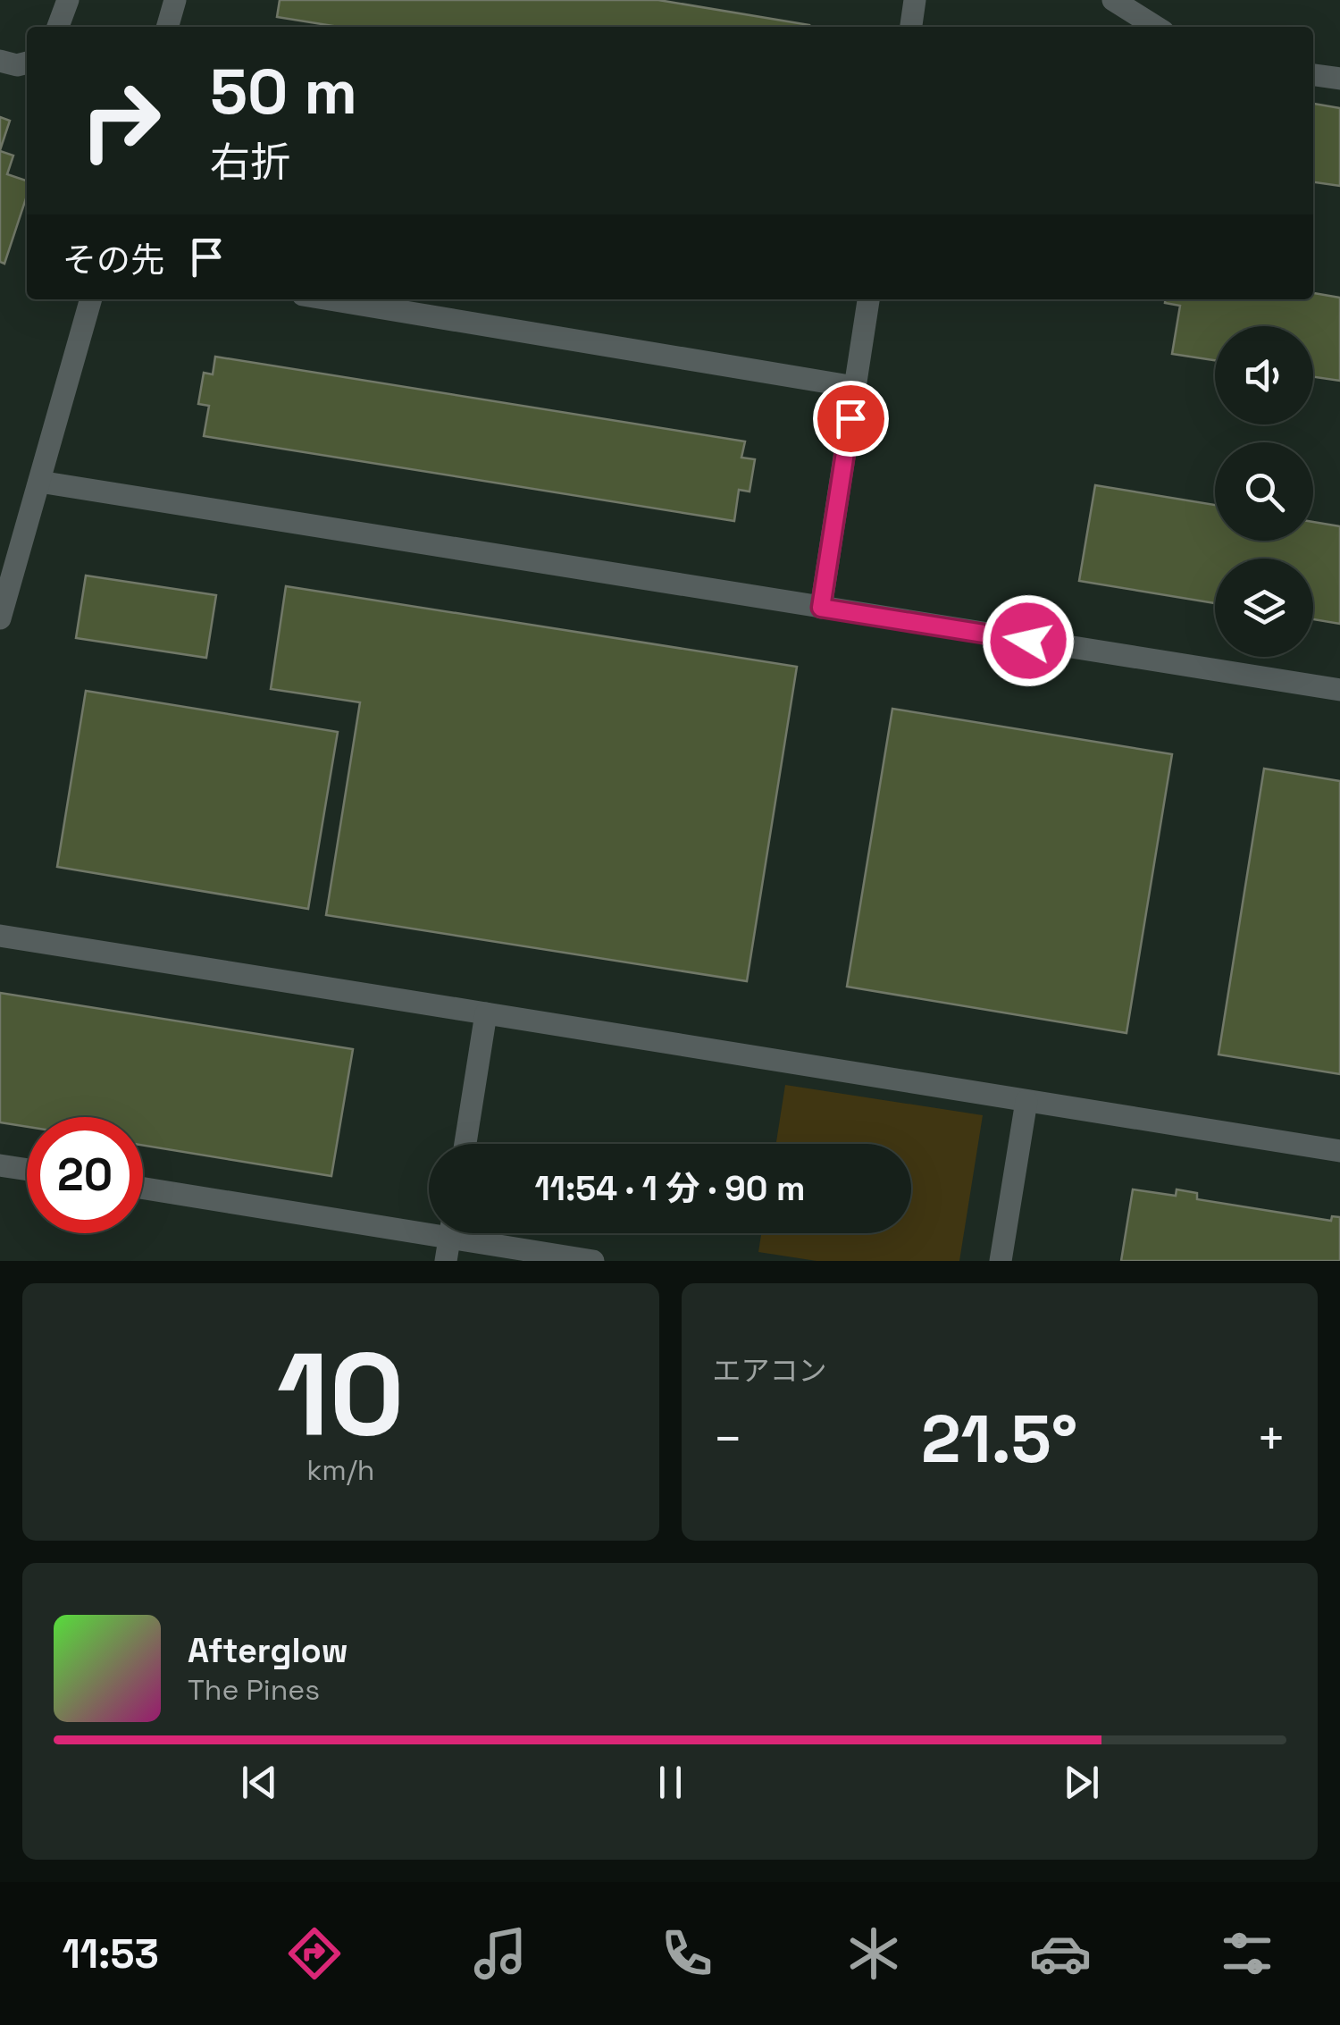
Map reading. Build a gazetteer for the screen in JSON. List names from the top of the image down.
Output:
{
  "page": {
    "turn": ["50 m", "右折"],
    "then": "その先",
    "limit": "20",
    "trip": "11:54 · 1 分 · 90 m",
    "tile": [
      ["10", "km/h"],
      "エアコン"
    ],
    "heat": ["−", "21.5°", "+"],
    "song": ["Afterglow", "The Pines"],
    "tabs": "11:53"
  }
}
